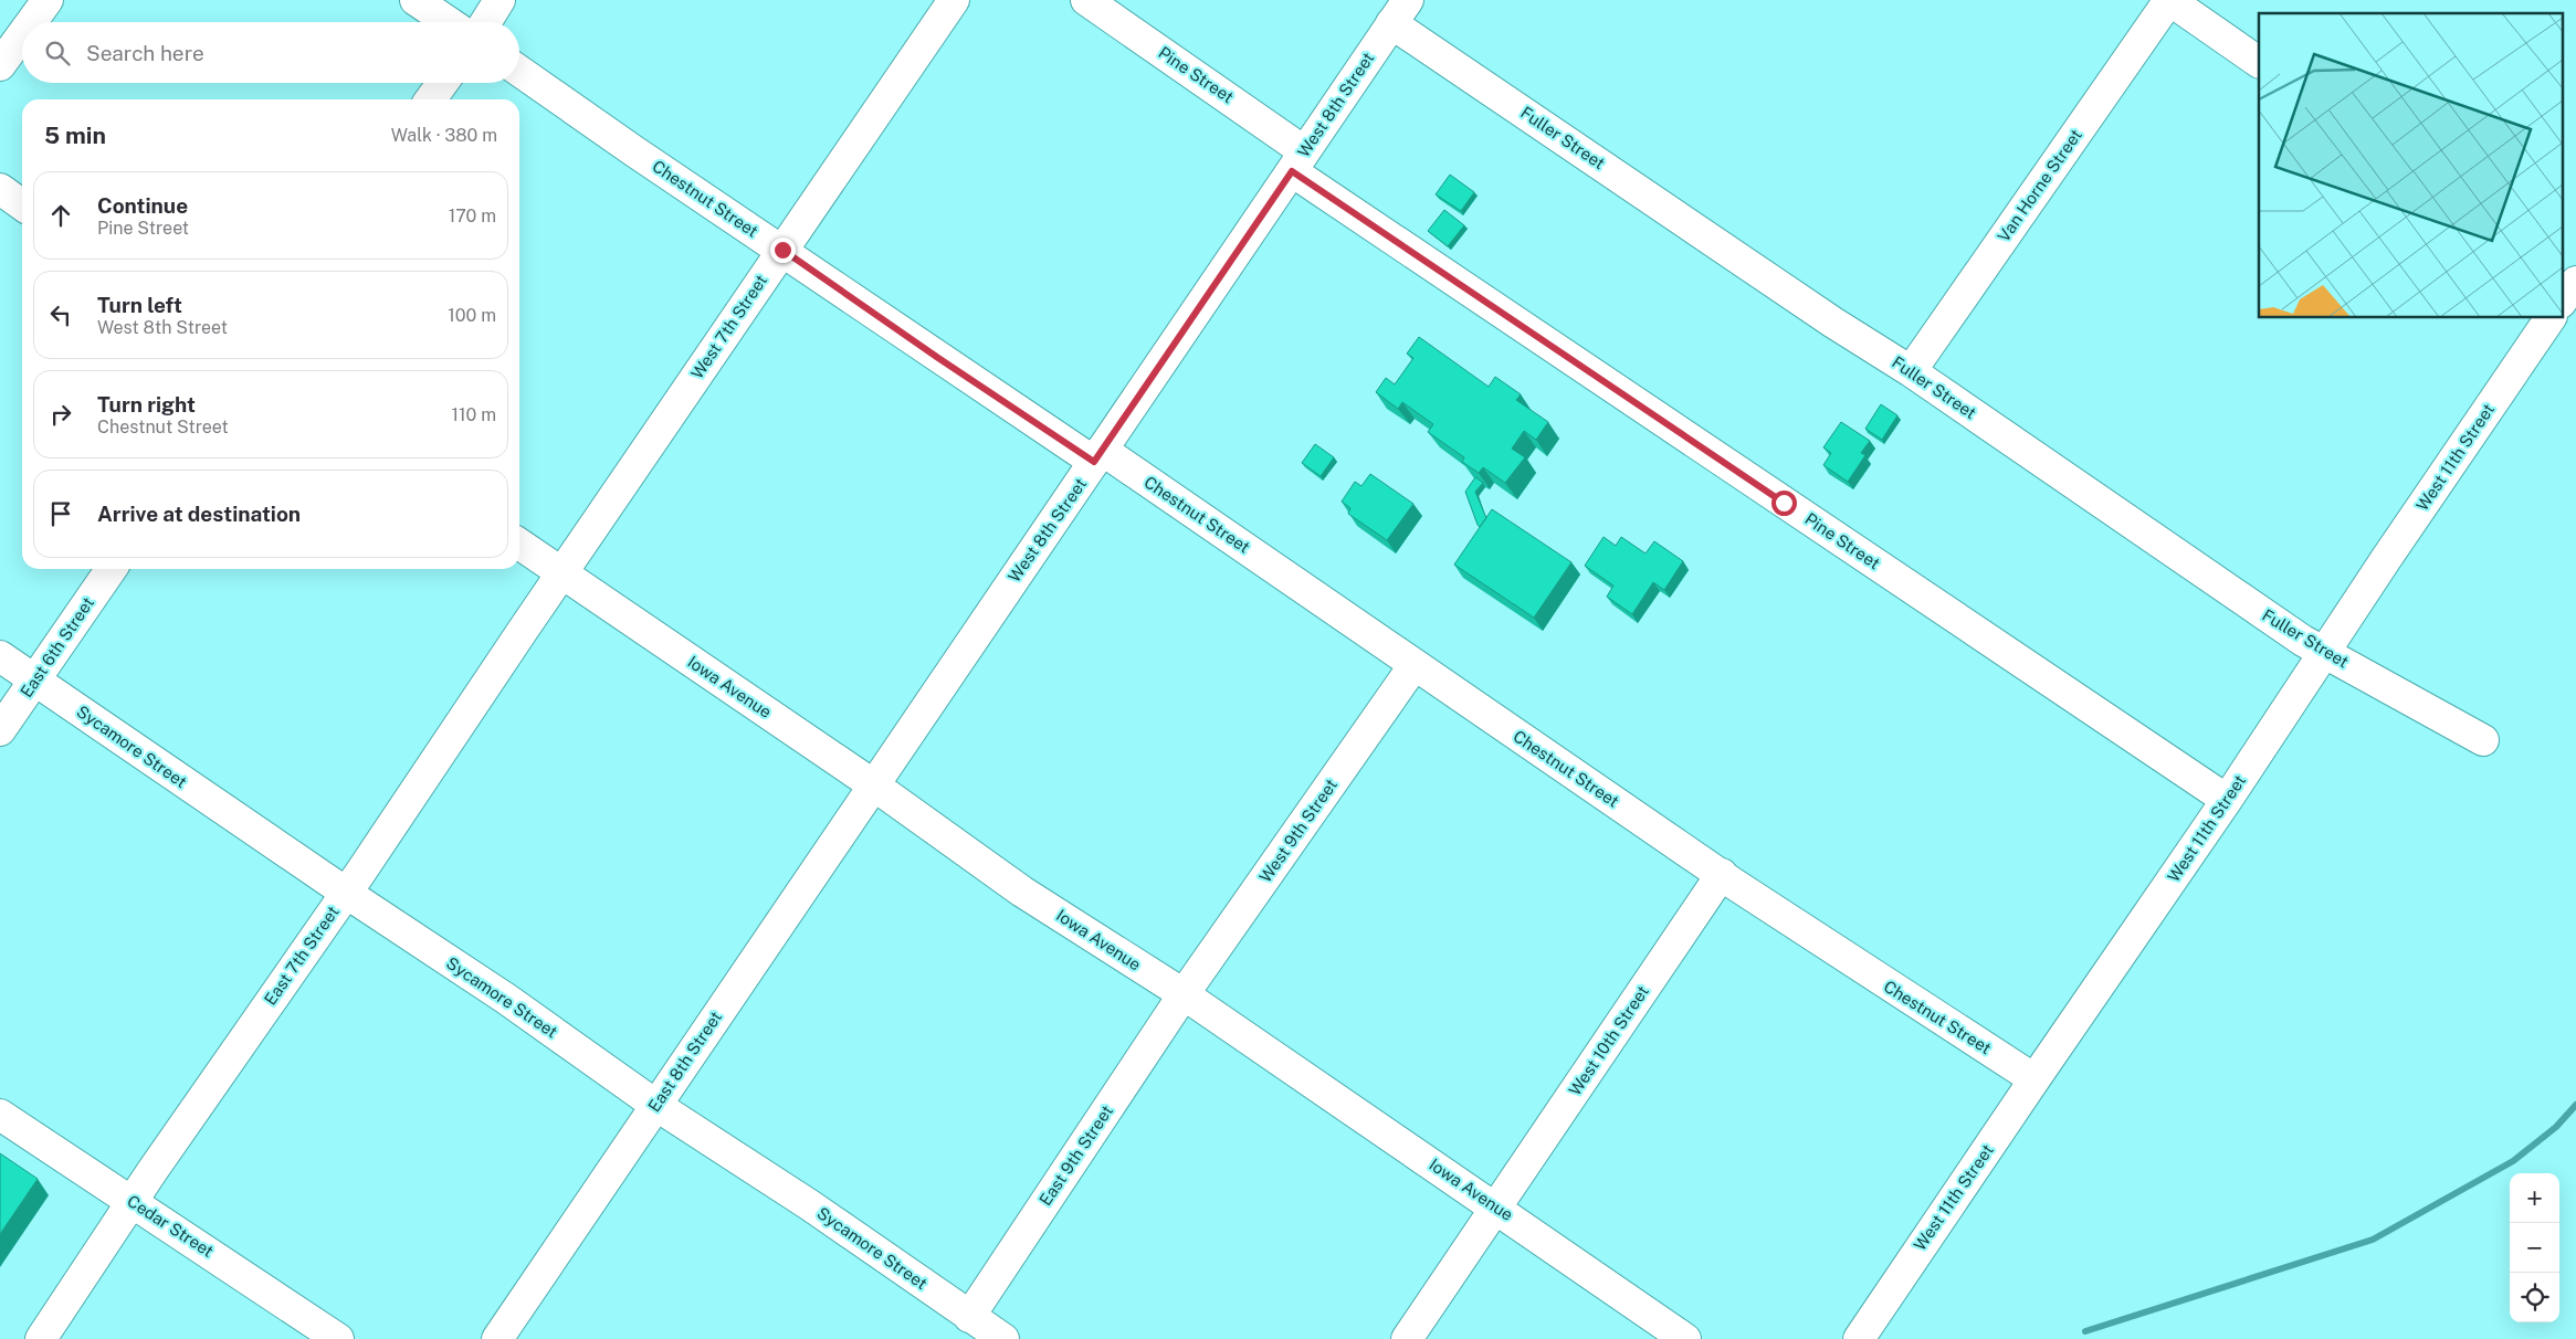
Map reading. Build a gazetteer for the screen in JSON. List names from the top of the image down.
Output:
{
  "streets": {
    "street": [
      "Pine Street",
      "West 8th Street",
      "Fuller Street",
      "Van Horne Street",
      "Chestnut Street",
      "West 7th Street",
      "West 11th Street",
      "East 6th Street",
      "Iowa Avenue",
      "Sycamore Street",
      "West 9th Street",
      "East 7th Street",
      "West 10th Street",
      "East 8th Street",
      "East 9th Street",
      "Cedar Street"
    ]
  },
  "crossings": [
    ["Pine Street", "West 8th Street"],
    ["Pine Street", "West 11th Street"],
    ["West 8th Street", "Fuller Street"],
    ["West 8th Street", "Chestnut Street"],
    ["West 8th Street", "Iowa Avenue"],
    ["West 8th Street", "East 8th Street"],
    ["Fuller Street", "Van Horne Street"],
    ["Fuller Street", "West 11th Street"],
    ["Chestnut Street", "West 7th Street"],
    ["Chestnut Street", "West 11th Street"],
    ["Chestnut Street", "West 9th Street"],
    ["Chestnut Street", "West 10th Street"],
    ["West 7th Street", "Iowa Avenue"],
    ["West 7th Street", "East 7th Street"],
    ["East 6th Street", "Sycamore Street"],
    ["Iowa Avenue", "West 9th Street"],
    ["Iowa Avenue", "East 7th Street"],
    ["Iowa Avenue", "West 10th Street"],
    ["Iowa Avenue", "East 8th Street"],
    ["Iowa Avenue", "East 9th Street"],
    ["Sycamore Street", "East 7th Street"],
    ["Sycamore Street", "East 8th Street"],
    ["Sycamore Street", "East 9th Street"],
    ["West 9th Street", "East 9th Street"],
    ["East 7th Street", "Cedar Street"]
  ],
  "page": {
    "search": "Search here",
    "heading": ["5 min", "Walk · 380 m"],
    "list": [
      ["Continue", "Pine Street", "170 m"],
      ["Turn left", "West 8th Street", "100 m"],
      ["Turn right", "Chestnut Street", "110 m"],
      "Arrive at destination"
    ],
    "map_buttons": ["+", "−"]
  }
}
